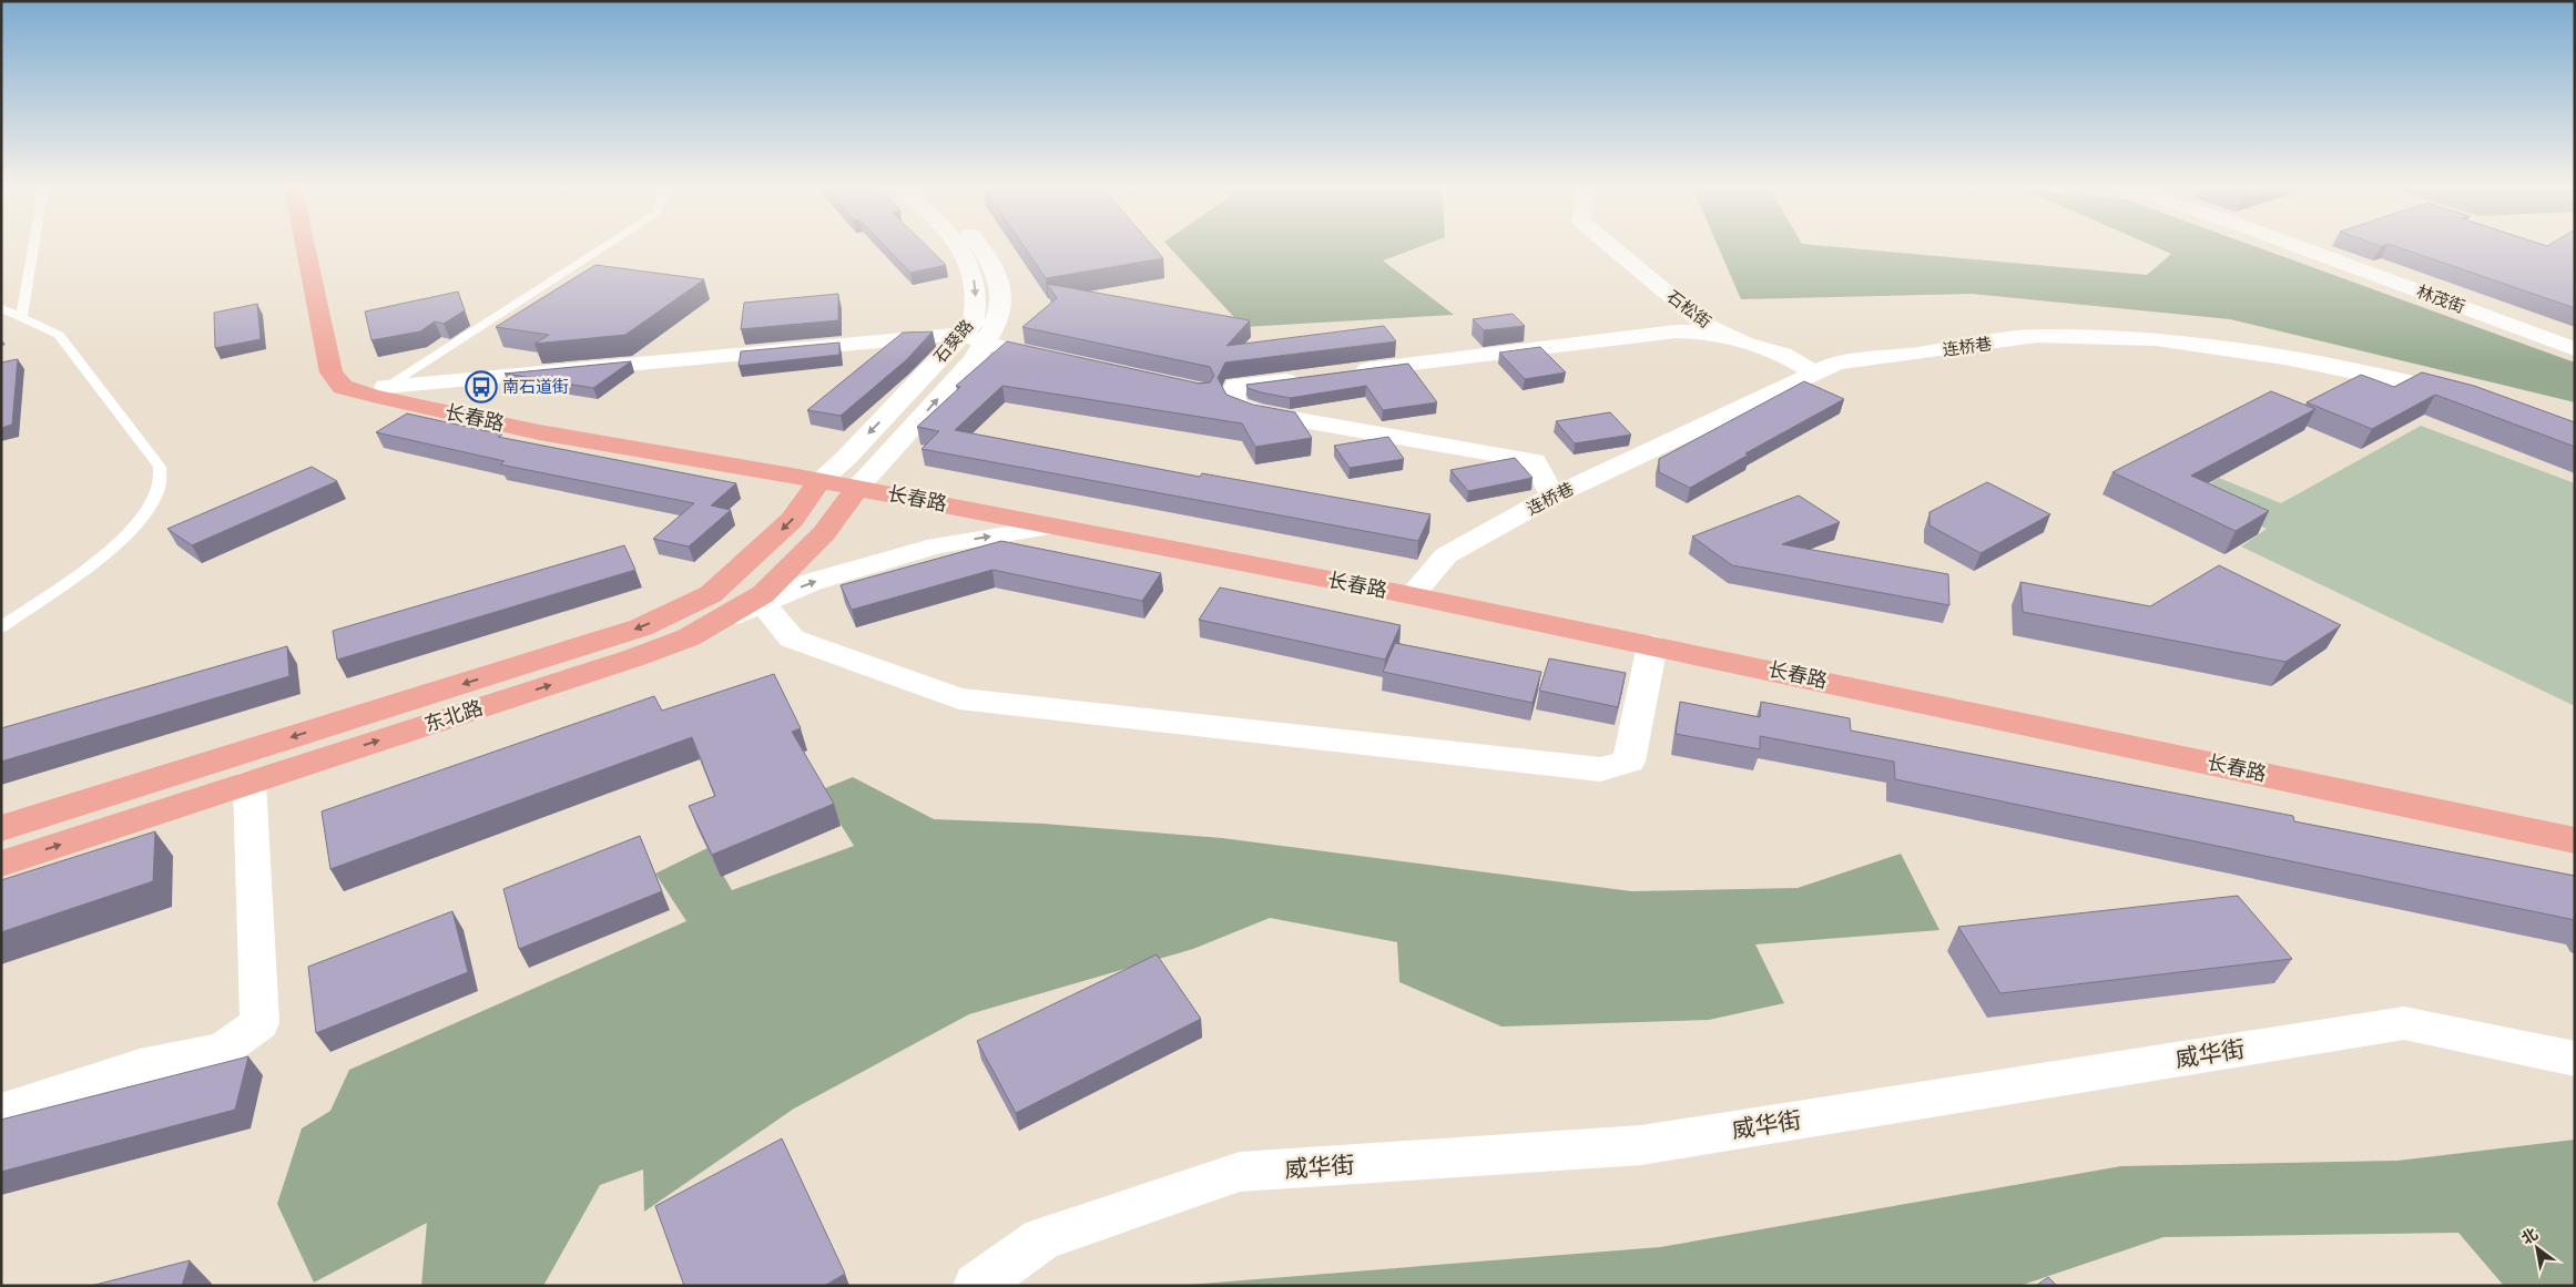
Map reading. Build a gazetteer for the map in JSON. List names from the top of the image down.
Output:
{
  "streets": {
    "main road": ["长春路", "东北路"],
    "street": [
      "林茂街",
      "石松街",
      "石葵路",
      "连桥巷",
      "威华街"
    ]
  },
  "crossings": [
    ["石松街", "连桥巷"],
    ["石葵路", "长春路"],
    ["石葵路", "东北路"],
    ["连桥巷", "长春路"],
    ["长春路", "东北路"]
  ],
  "places": {
    "bus stop": ["南石道街"]
  },
  "north": "top left"
}
